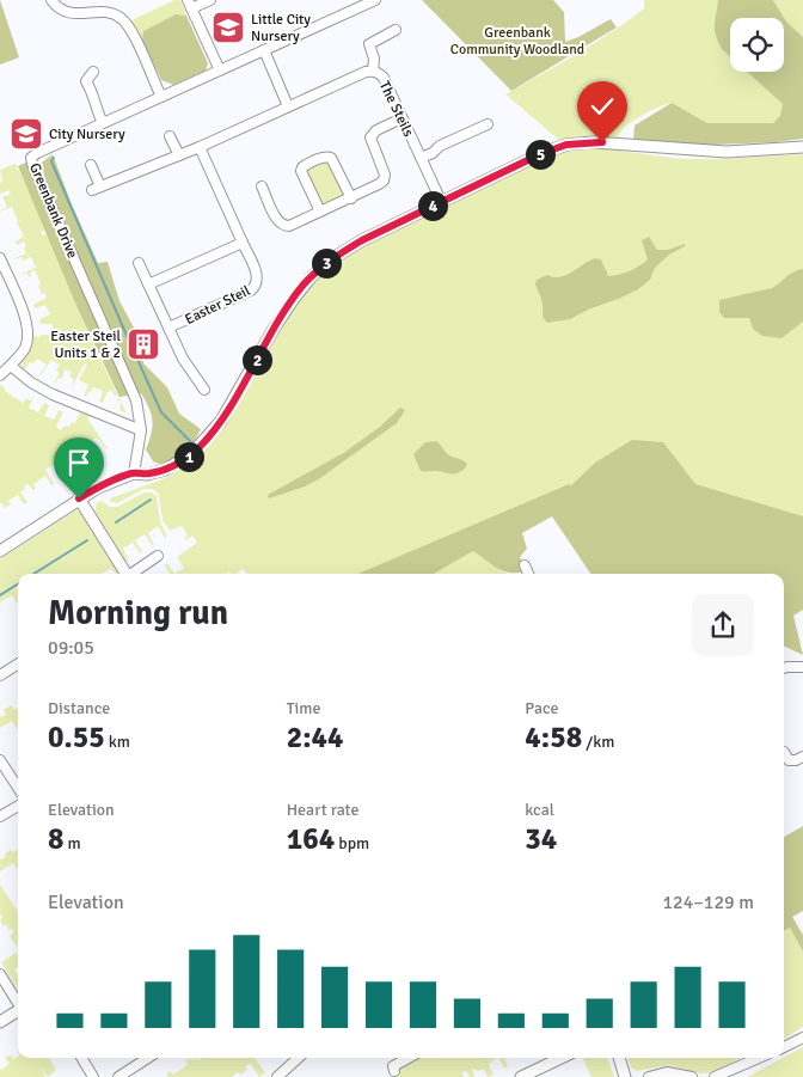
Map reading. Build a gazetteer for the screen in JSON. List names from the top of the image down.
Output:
{
  "streets": {
    "street": ["The Steils", "Greenbank Drive", "Easter Steil"]
  },
  "parks": ["Greenbank Community Woodland"],
  "places": {
    "school or university": ["Little City Nursery", "City Nursery"],
    "building": ["Easter Steil Units 1 & 2"]
  },
  "page": {
    "pins": [
      "5",
      "4",
      "3",
      "2",
      "1"
    ],
    "heading": ["Morning run", "09:05"],
    "stats": [
      ["Distance", "0.55 km"],
      ["Time", "2:44"],
      ["Pace", "4:58 /km"],
      ["Elevation", "8 m"],
      ["Heart rate", "164 bpm"],
      ["kcal", "34"]
    ],
    "chart": ["Elevation", "124–129 m"]
  }
}
